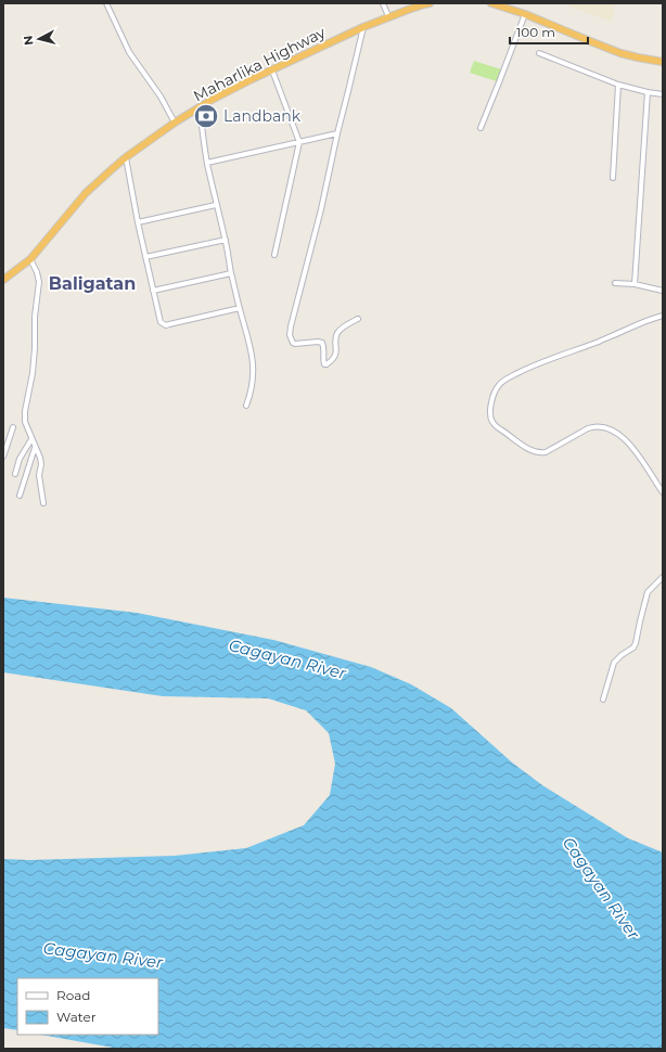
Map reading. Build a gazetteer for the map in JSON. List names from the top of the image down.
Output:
{
  "streets": {
    "highway": ["Maharlika Highway"]
  },
  "districts": ["Baligatan"],
  "water": ["Cagayan River"],
  "places": {
    "bank": ["Landbank"]
  },
  "legend": ["Road", "Water"],
  "scale_bar": "100 m",
  "north": "left"
}
